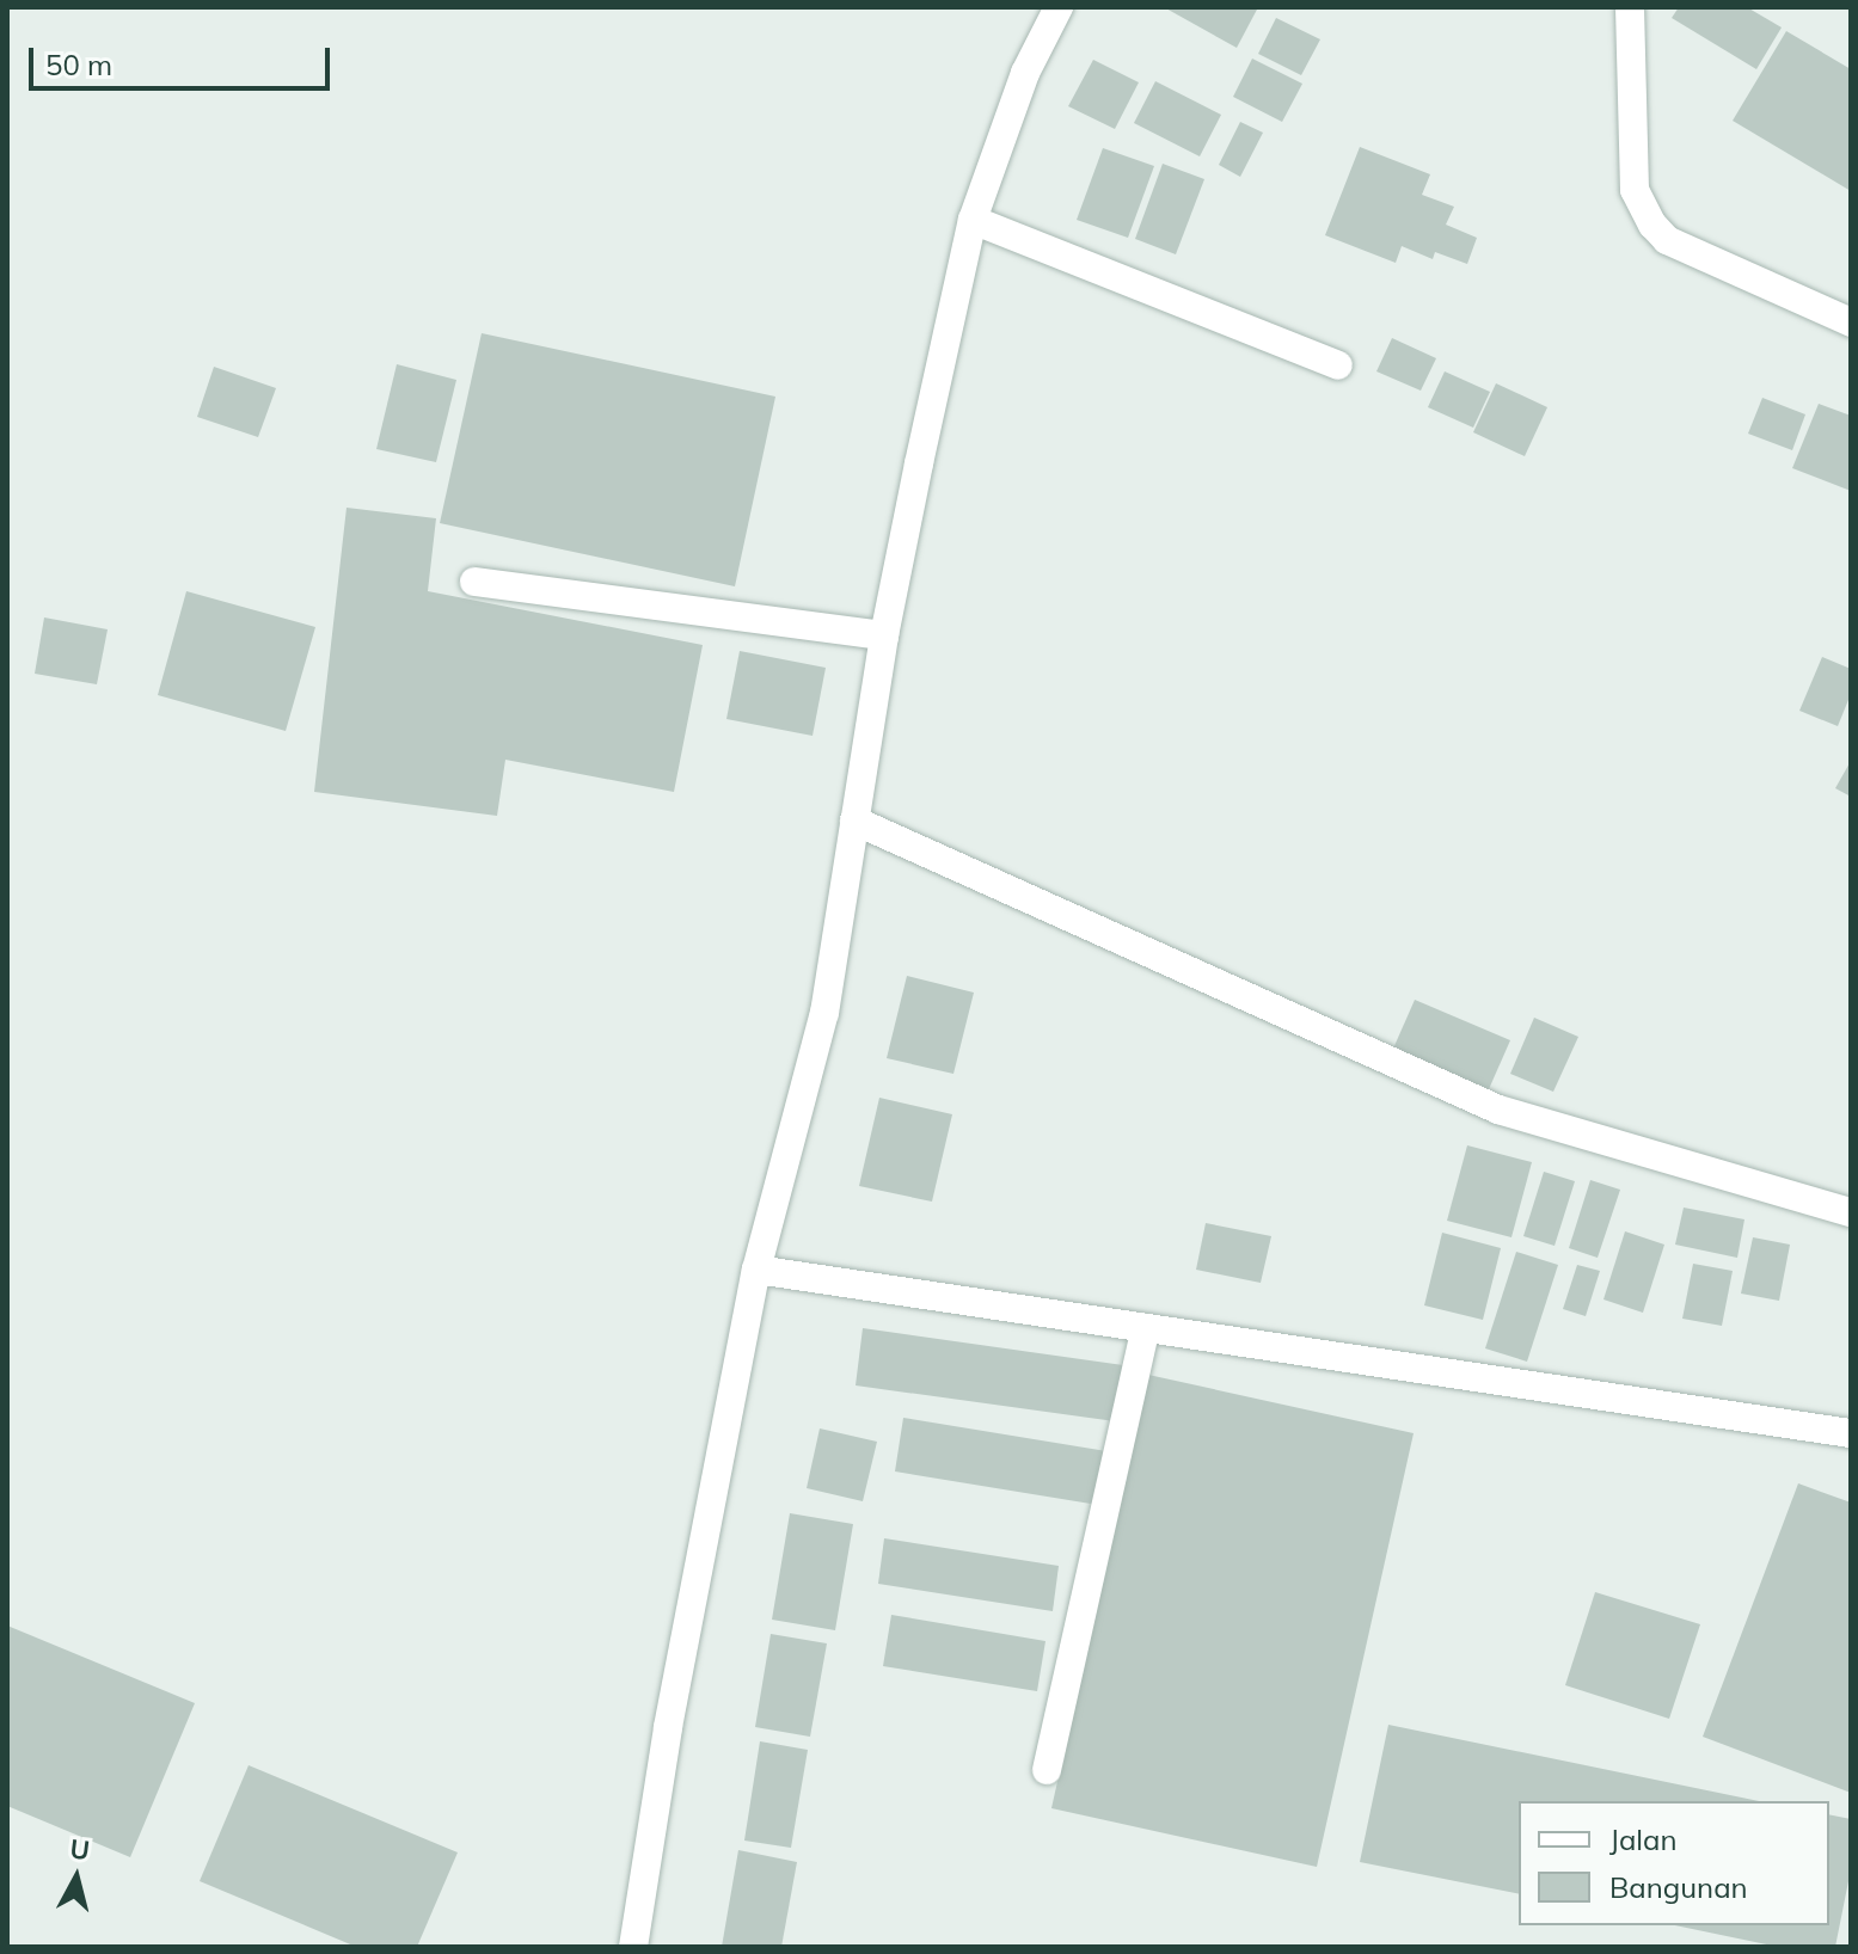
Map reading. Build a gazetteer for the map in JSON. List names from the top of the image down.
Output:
{
  "legend": ["Jalan", "Bangunan"],
  "scale_bar": "50 m",
  "north": "top"
}
